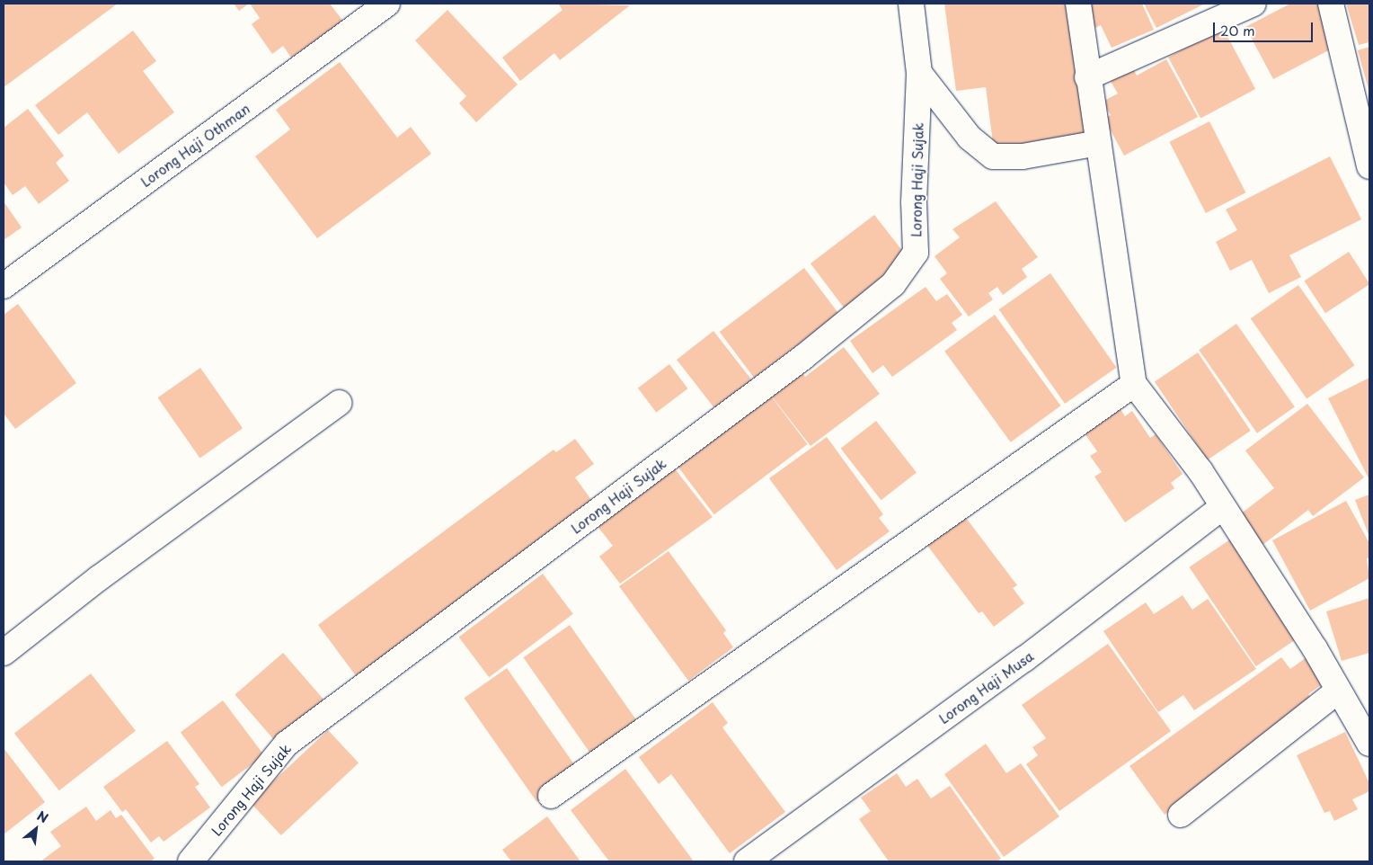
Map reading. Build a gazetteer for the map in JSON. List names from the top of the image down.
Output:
{
  "streets": {
    "street": ["Lorong Haji Othman", "Lorong Haji Sujak", "Lorong Haji Musa"]
  },
  "scale_bar": "20 m",
  "north": "top right"
}
